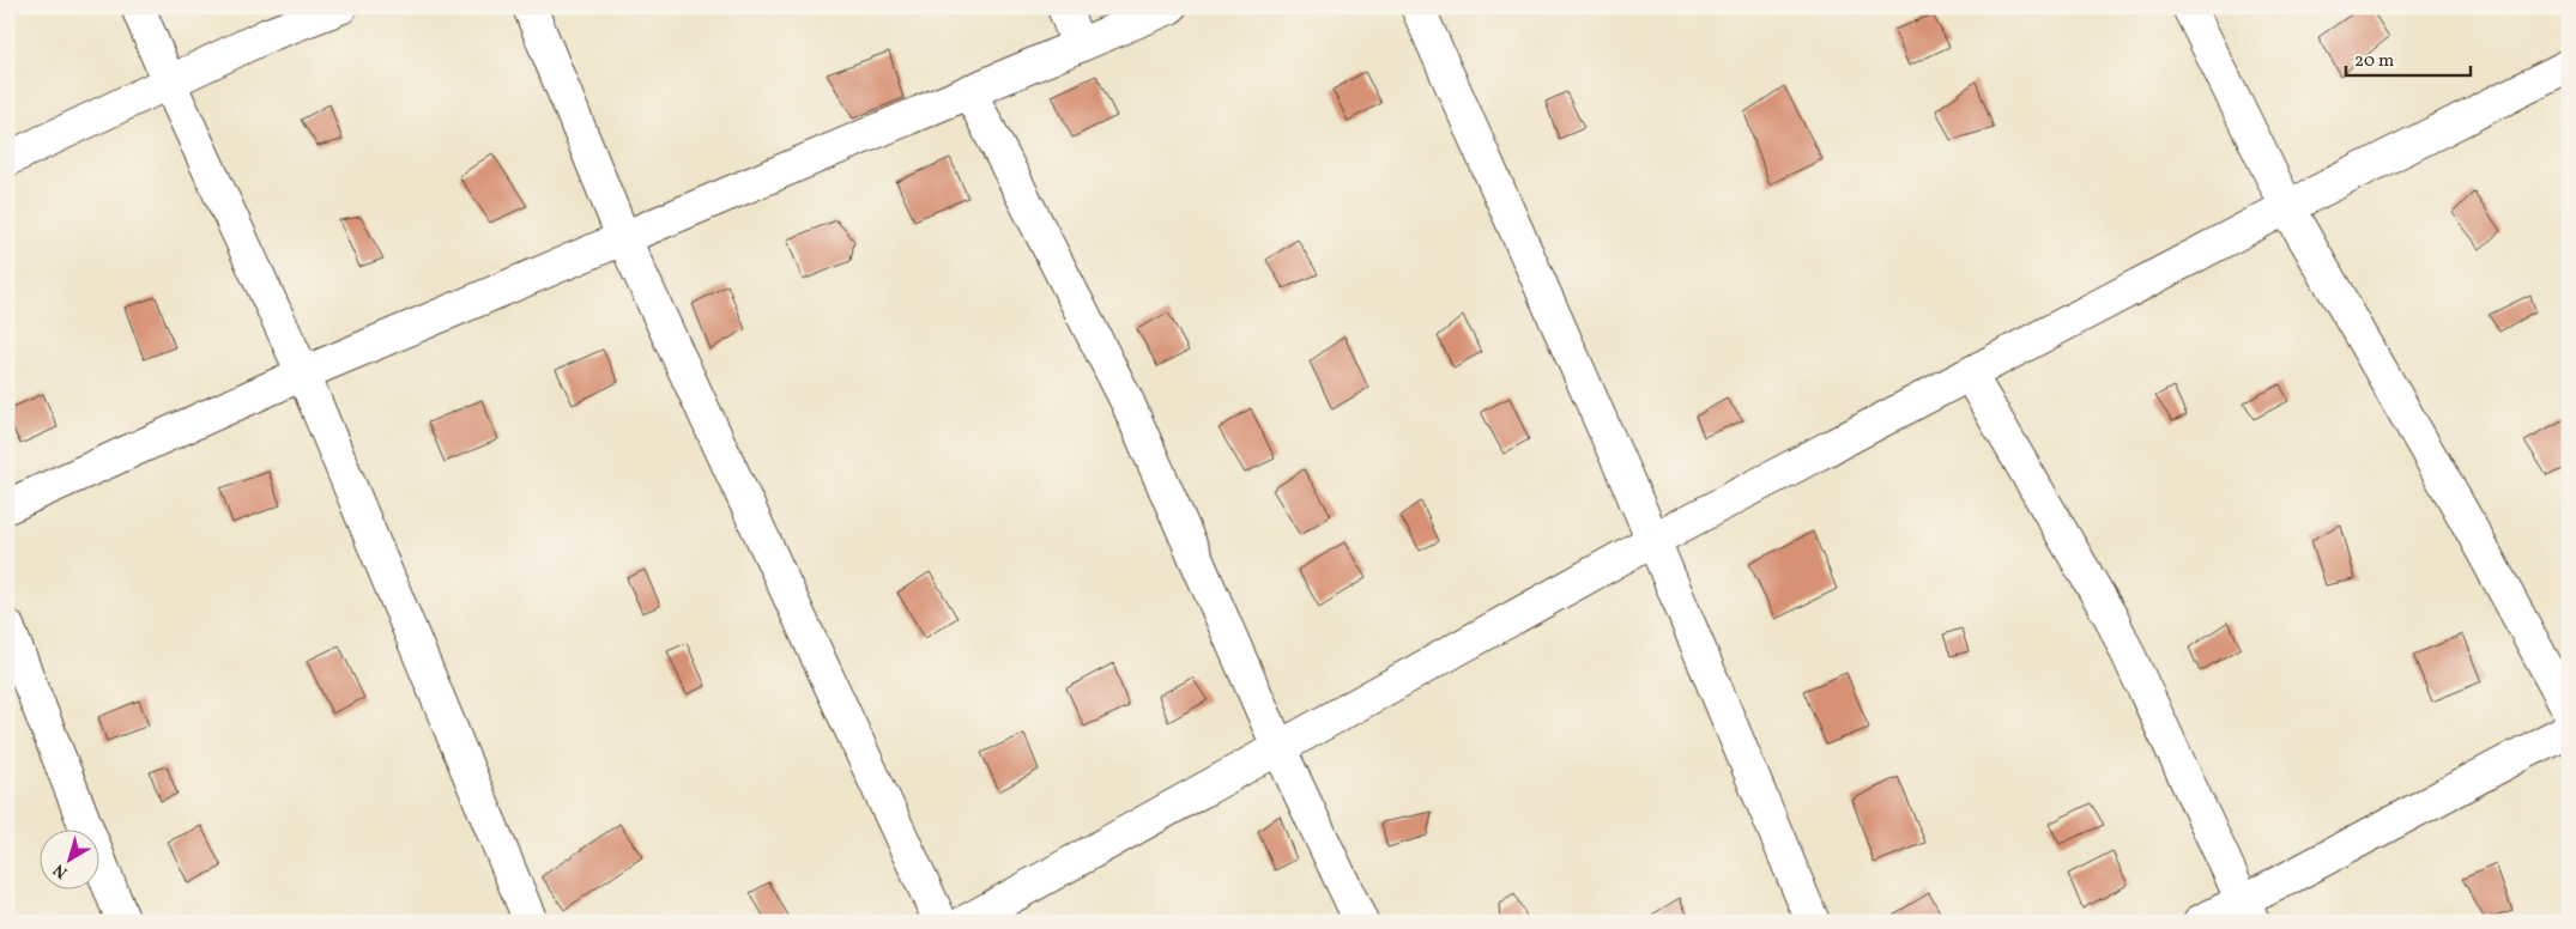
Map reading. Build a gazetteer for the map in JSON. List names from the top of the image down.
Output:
{
  "scale_bar": "20 m",
  "north": "bottom left"
}
